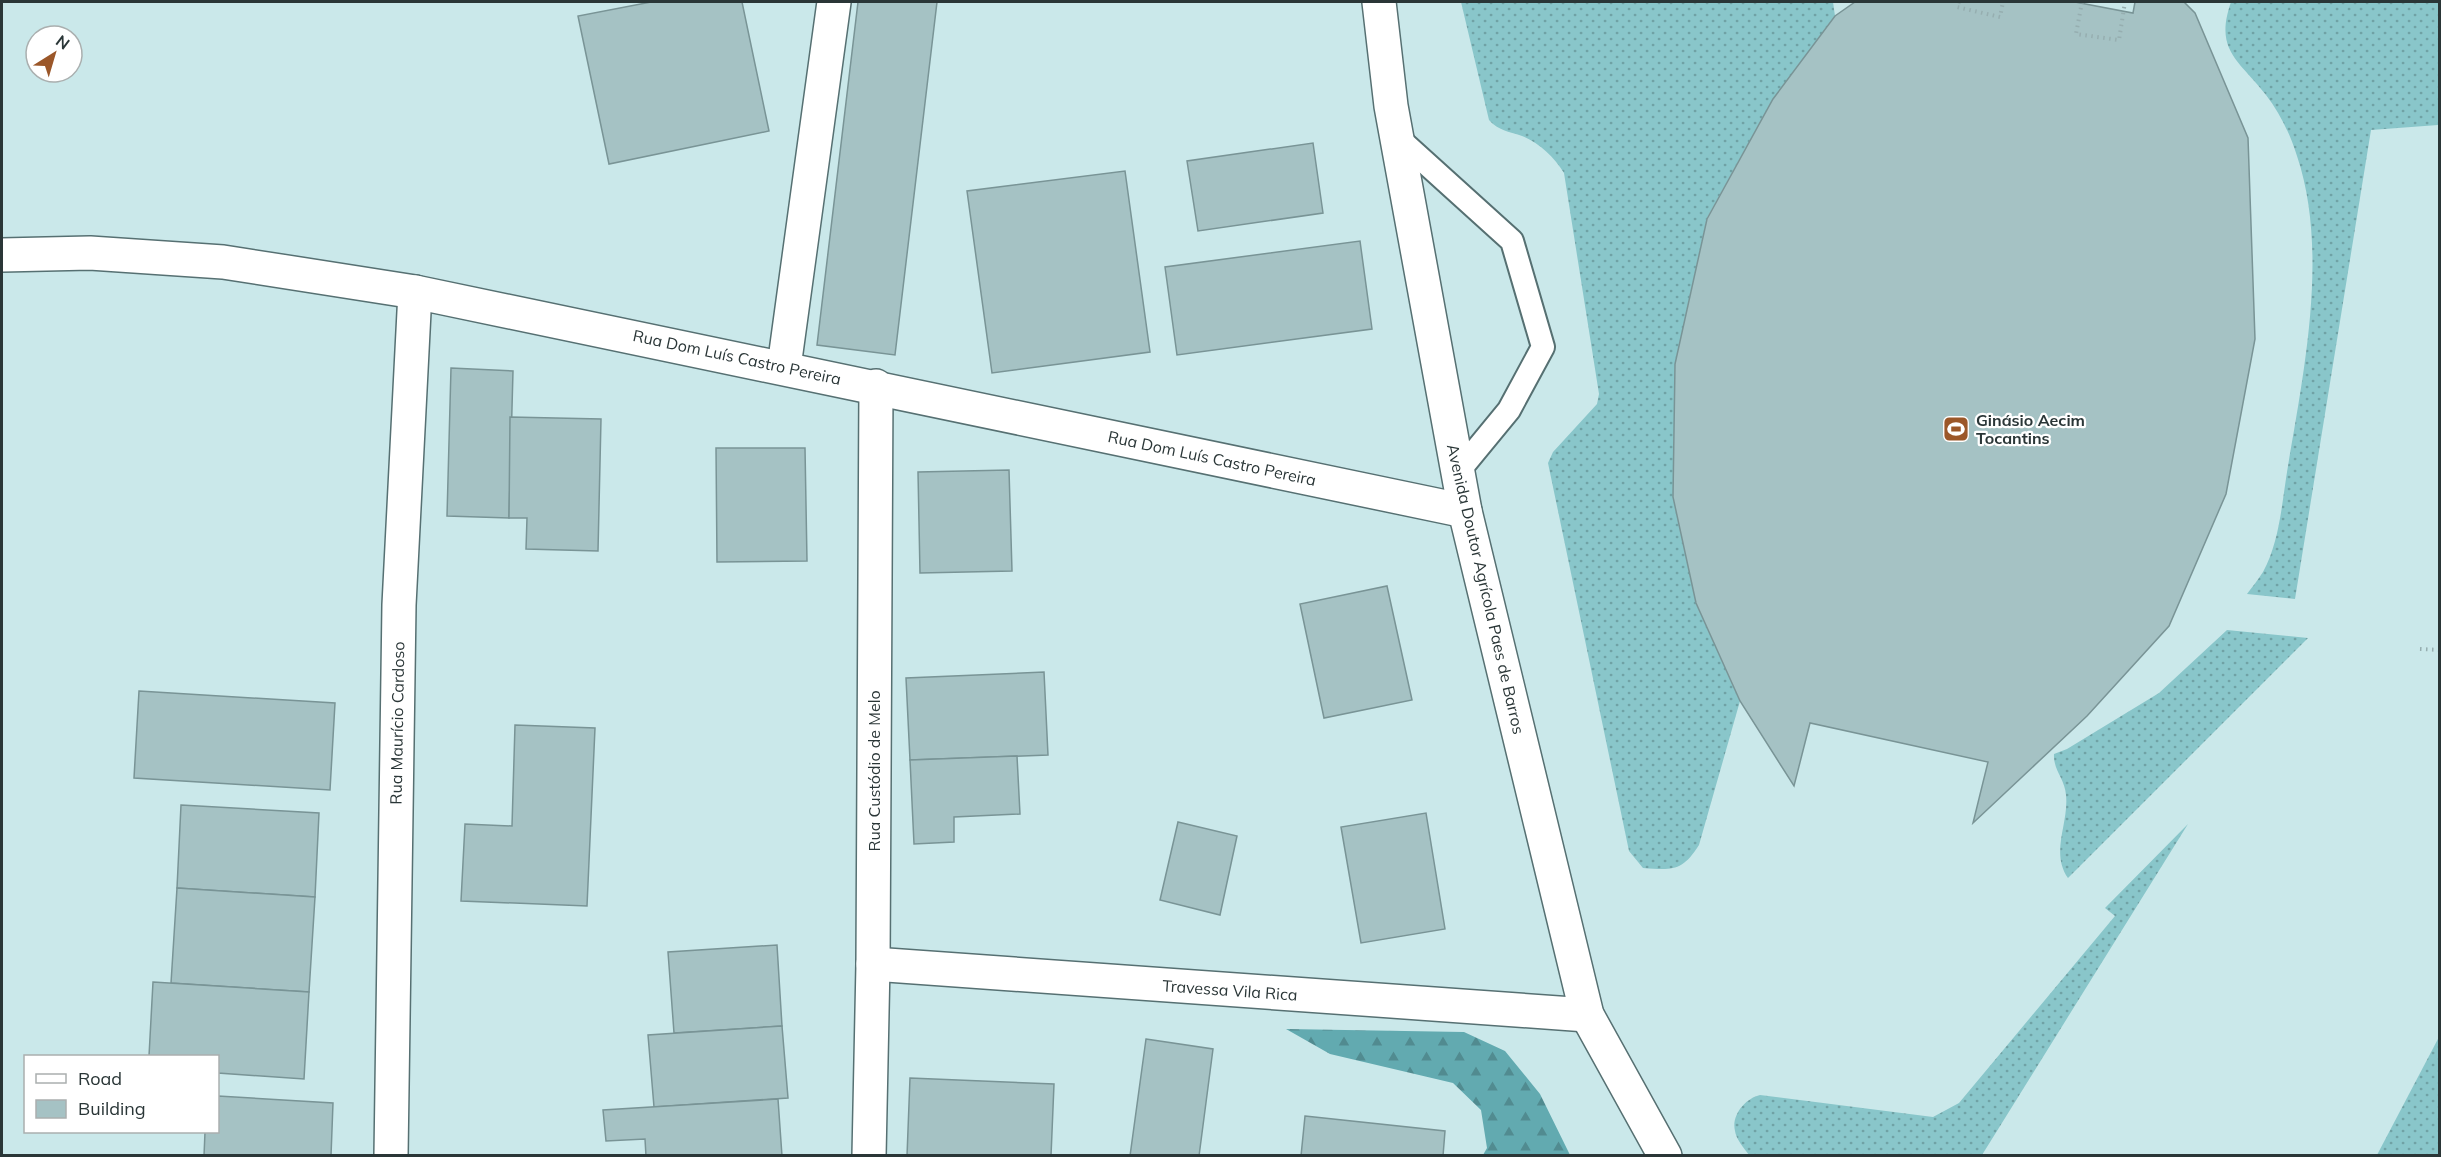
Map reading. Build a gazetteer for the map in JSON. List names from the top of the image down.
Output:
{
  "streets": {
    "street": [
      "Rua Dom Luís Castro Pereira",
      "Avenida Doutor Agrícola Paes de Barros",
      "Rua Maurício Cardoso",
      "Rua Custódio de Melo",
      "Travessa Vila Rica"
    ]
  },
  "crossings": [
    ["Rua Dom Luís Castro Pereira", "Avenida Doutor Agrícola Paes de Barros"],
    ["Rua Dom Luís Castro Pereira", "Rua Maurício Cardoso"],
    ["Rua Dom Luís Castro Pereira", "Rua Custódio de Melo"],
    ["Avenida Doutor Agrícola Paes de Barros", "Travessa Vila Rica"],
    ["Rua Custódio de Melo", "Travessa Vila Rica"]
  ],
  "places": {
    "sports": ["Ginásio Aecim Tocantins"]
  },
  "legend": ["Road", "Building"],
  "north": "top right"
}
